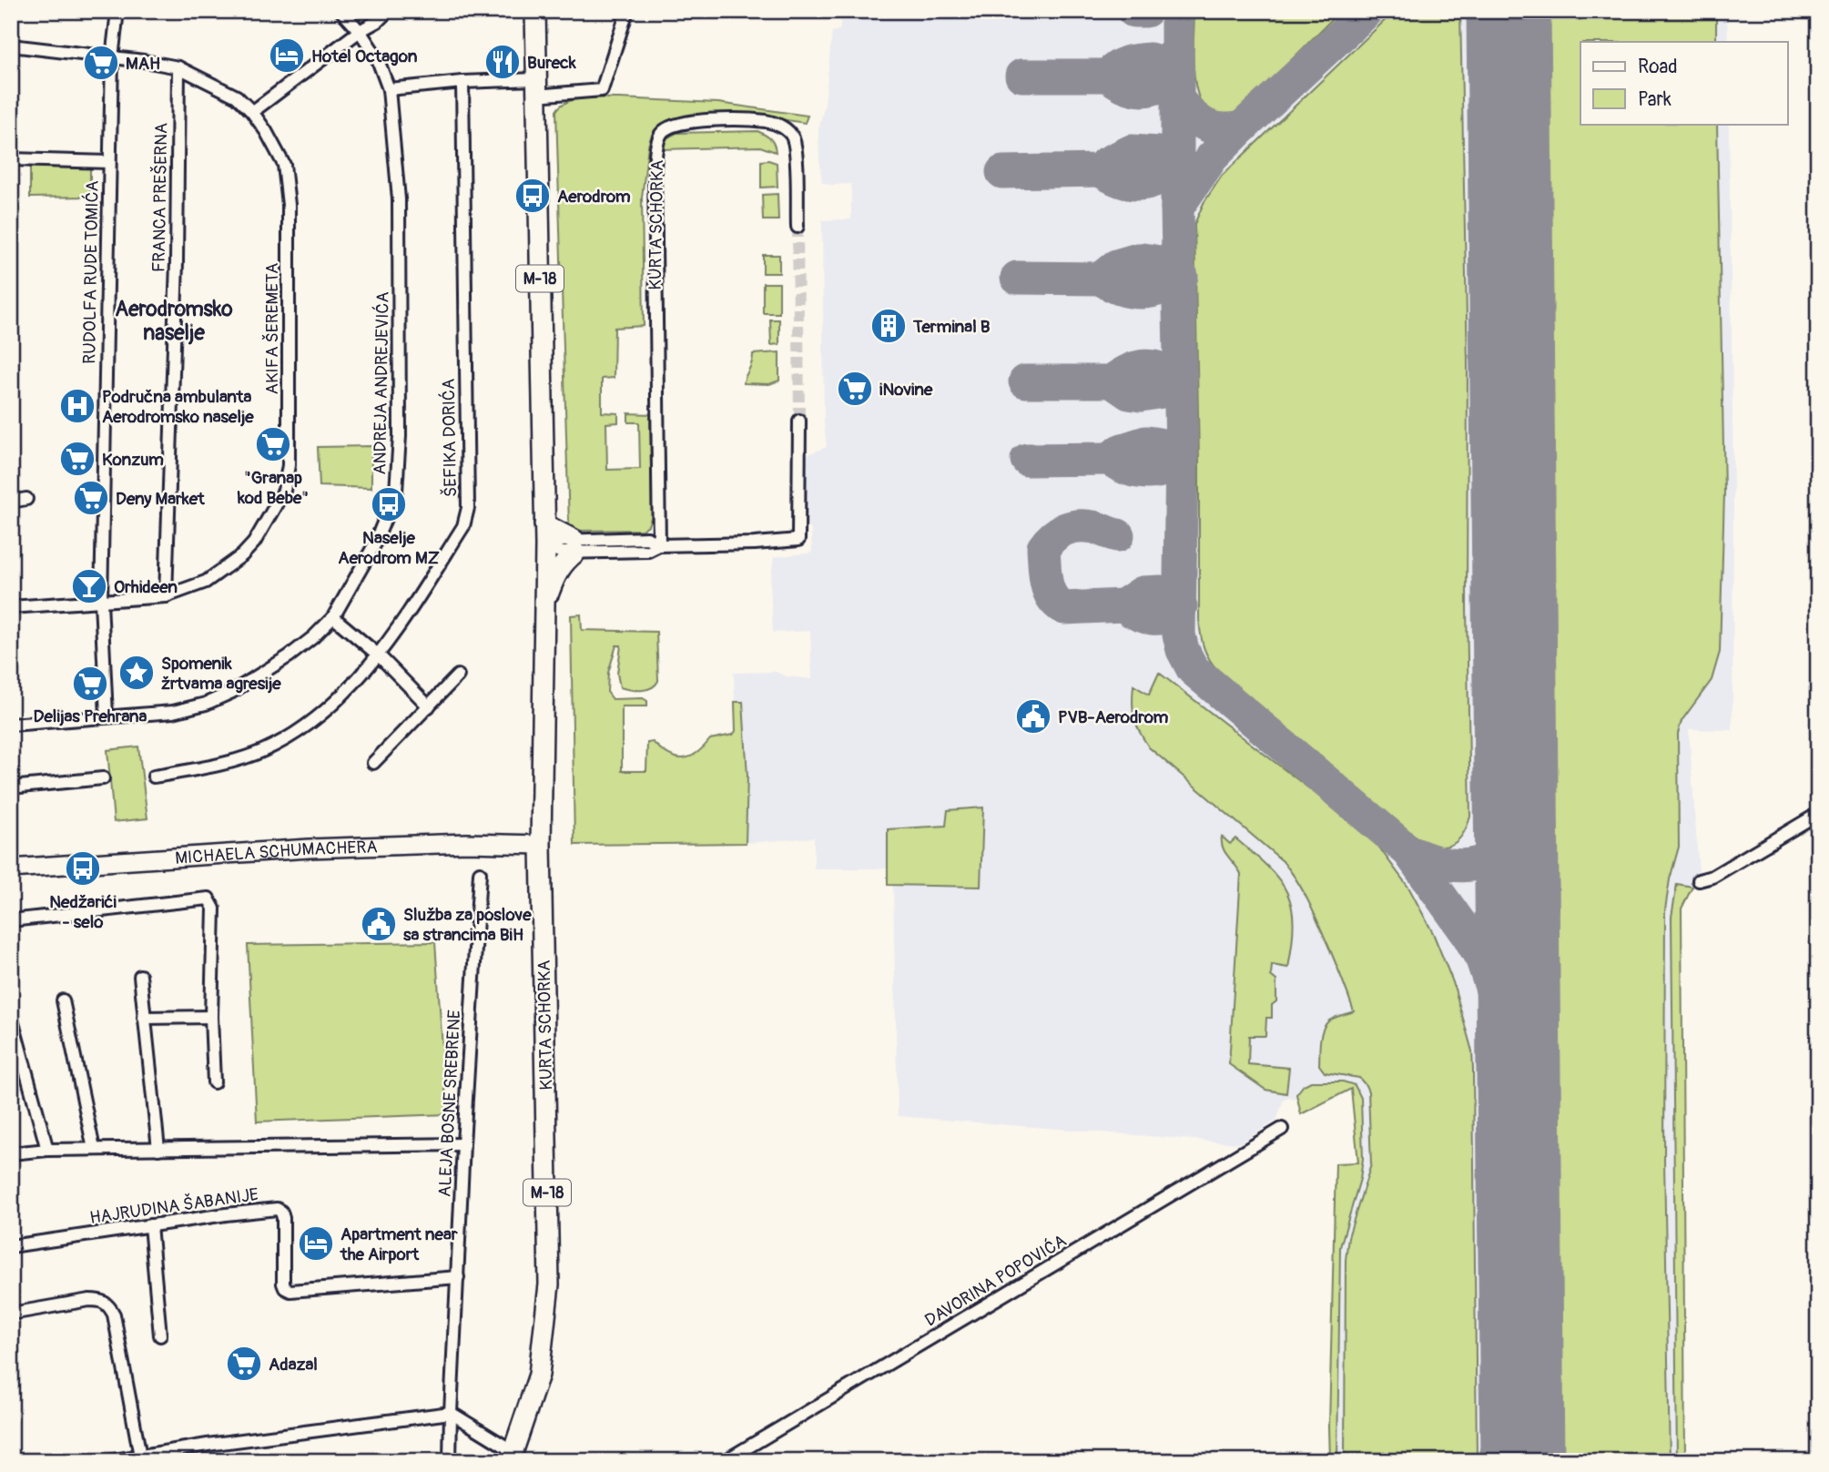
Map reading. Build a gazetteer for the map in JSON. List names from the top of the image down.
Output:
{
  "streets": {
    "main road": ["KURTA SCHORKA", "M-18", "MICHAELA SCHUMACHERA"],
    "street": [
      "FRANCA PREŠERNA",
      "RUDOLFA RUDE TOMIĆA",
      "AKIFA ŠEREMETA",
      "ANDREJA ANDREJEVIĆA",
      "ŠEFIKA DORIĆA",
      "ALEJA BOSNE SREBRENE",
      "HAJRUDINA ŠABANIJE",
      "DAVORINA POPOVIĆA"
    ]
  },
  "crossings": [
    ["FRANCA PREŠERNA", "AKIFA ŠEREMETA"],
    ["KURTA SCHORKA", "MICHAELA SCHUMACHERA"],
    ["RUDOLFA RUDE TOMIĆA", "AKIFA ŠEREMETA"],
    ["RUDOLFA RUDE TOMIĆA", "ANDREJA ANDREJEVIĆA"],
    ["ALEJA BOSNE SREBRENE", "HAJRUDINA ŠABANIJE"]
  ],
  "districts": ["Aerodromsko naselje"],
  "places": {
    "hotel": ["Hotel Octagon", "Apartment near the Airport"],
    "restaurant": ["Bureck"],
    "supermarket": [
      "MAH",
      "iNovine",
      "\"Granap kod Bebe\"",
      "Konzum",
      "Deny Market",
      "Delijas Prehrana",
      "Adazal"
    ],
    "bus stop": ["Aerodrom", "Naselje Aerodrom MZ", "Nedžarići - selo"],
    "building": ["Terminal B"],
    "hospital": ["Područna ambulanta Aerodromsko naselje"],
    "bar": ["Orhideen"],
    "place": ["Spomenik žrtvama agresije"],
    "public building": ["PVB-Aerodrom", "Služba za poslove sa strancima BiH"]
  },
  "legend": ["Road", "Park"]
}
